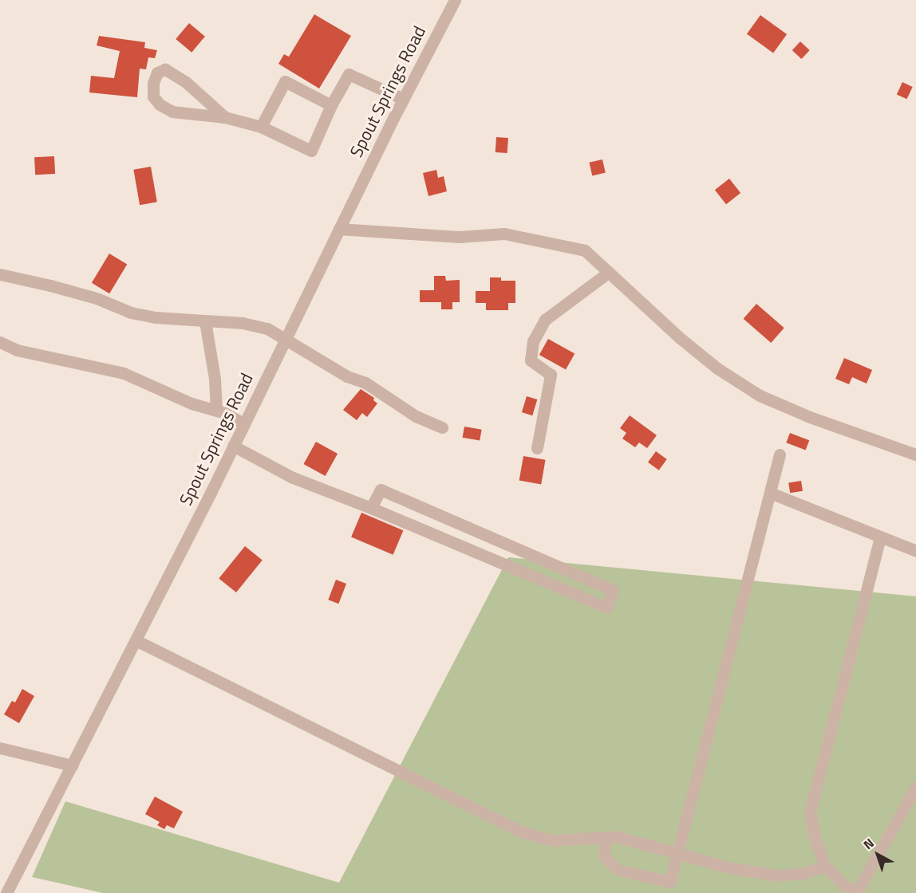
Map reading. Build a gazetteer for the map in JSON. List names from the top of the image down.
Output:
{
  "streets": {
    "street": ["Spout Springs Road"]
  },
  "north": "top left"
}
